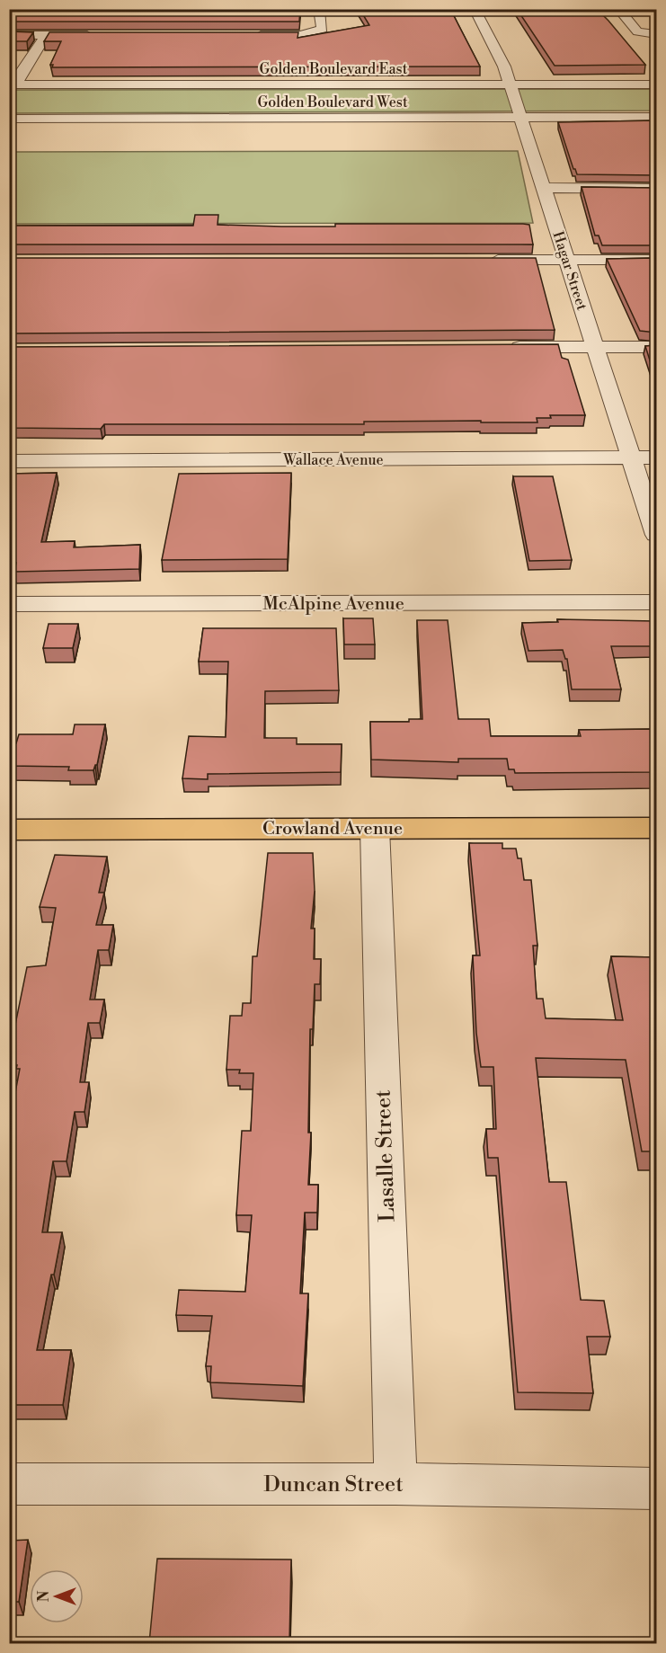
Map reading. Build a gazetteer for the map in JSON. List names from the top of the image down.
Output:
{
  "streets": {
    "main road": ["Crowland Avenue"],
    "street": [
      "Golden Boulevard East",
      "Golden Boulevard West",
      "Hagar Street",
      "Wallace Avenue",
      "McAlpine Avenue",
      "Lasalle Street",
      "Duncan Street"
    ]
  },
  "crossings": [
    ["Golden Boulevard East", "Hagar Street"],
    ["Golden Boulevard West", "Hagar Street"],
    ["Hagar Street", "Wallace Avenue"],
    ["Crowland Avenue", "Lasalle Street"],
    ["Lasalle Street", "Duncan Street"]
  ],
  "north": "left"
}
